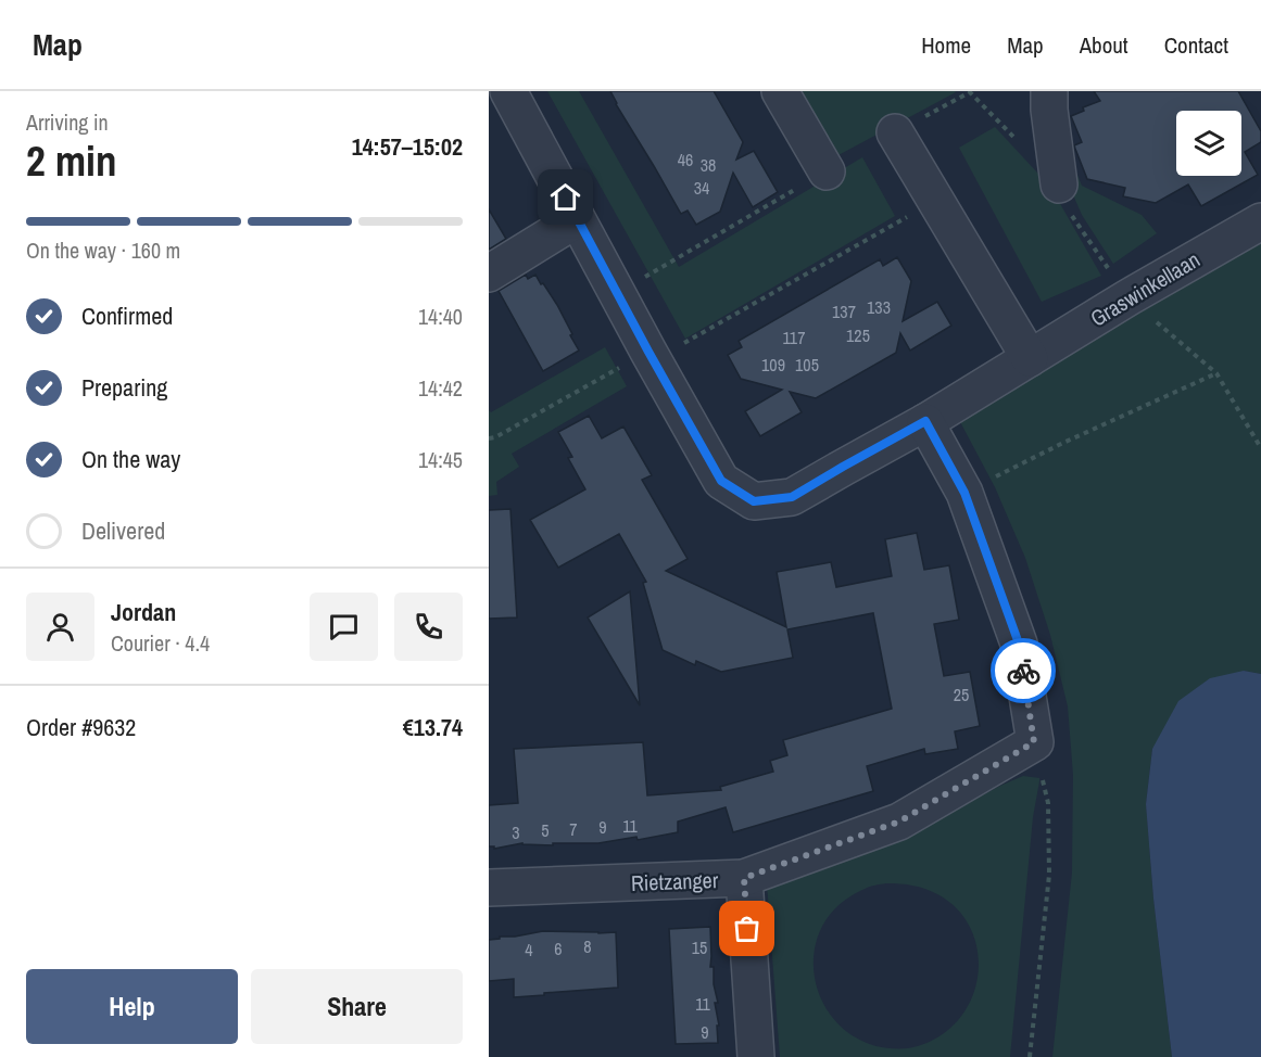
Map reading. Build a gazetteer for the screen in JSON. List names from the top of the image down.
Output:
{
  "streets": {
    "street": ["Graswinkellaan", "Rietzanger"]
  },
  "house_numbers": [
    "46",
    "38",
    "34",
    "133",
    "137",
    "125",
    "117",
    "109",
    "105",
    "25",
    "11",
    "9",
    "7",
    "5",
    "3",
    "8",
    "15",
    "6",
    "4",
    "11",
    "9"
  ],
  "page": {
    "header": "Map",
    "nav": [
      "Home",
      "Map",
      "About",
      "Contact"
    ],
    "heading": ["2 min", "Arriving in", "14:57–15:02"],
    "panel": [
      "Jordan",
      "Courier · 4.4",
      "Order #9632",
      "€13.74"
    ],
    "bar": "On the way · 160 m",
    "list": [
      ["Confirmed", "14:40"],
      ["Preparing", "14:42"],
      ["On the way", "14:45"],
      "Delivered"
    ],
    "buttons": ["Help", "Share"]
  }
}
